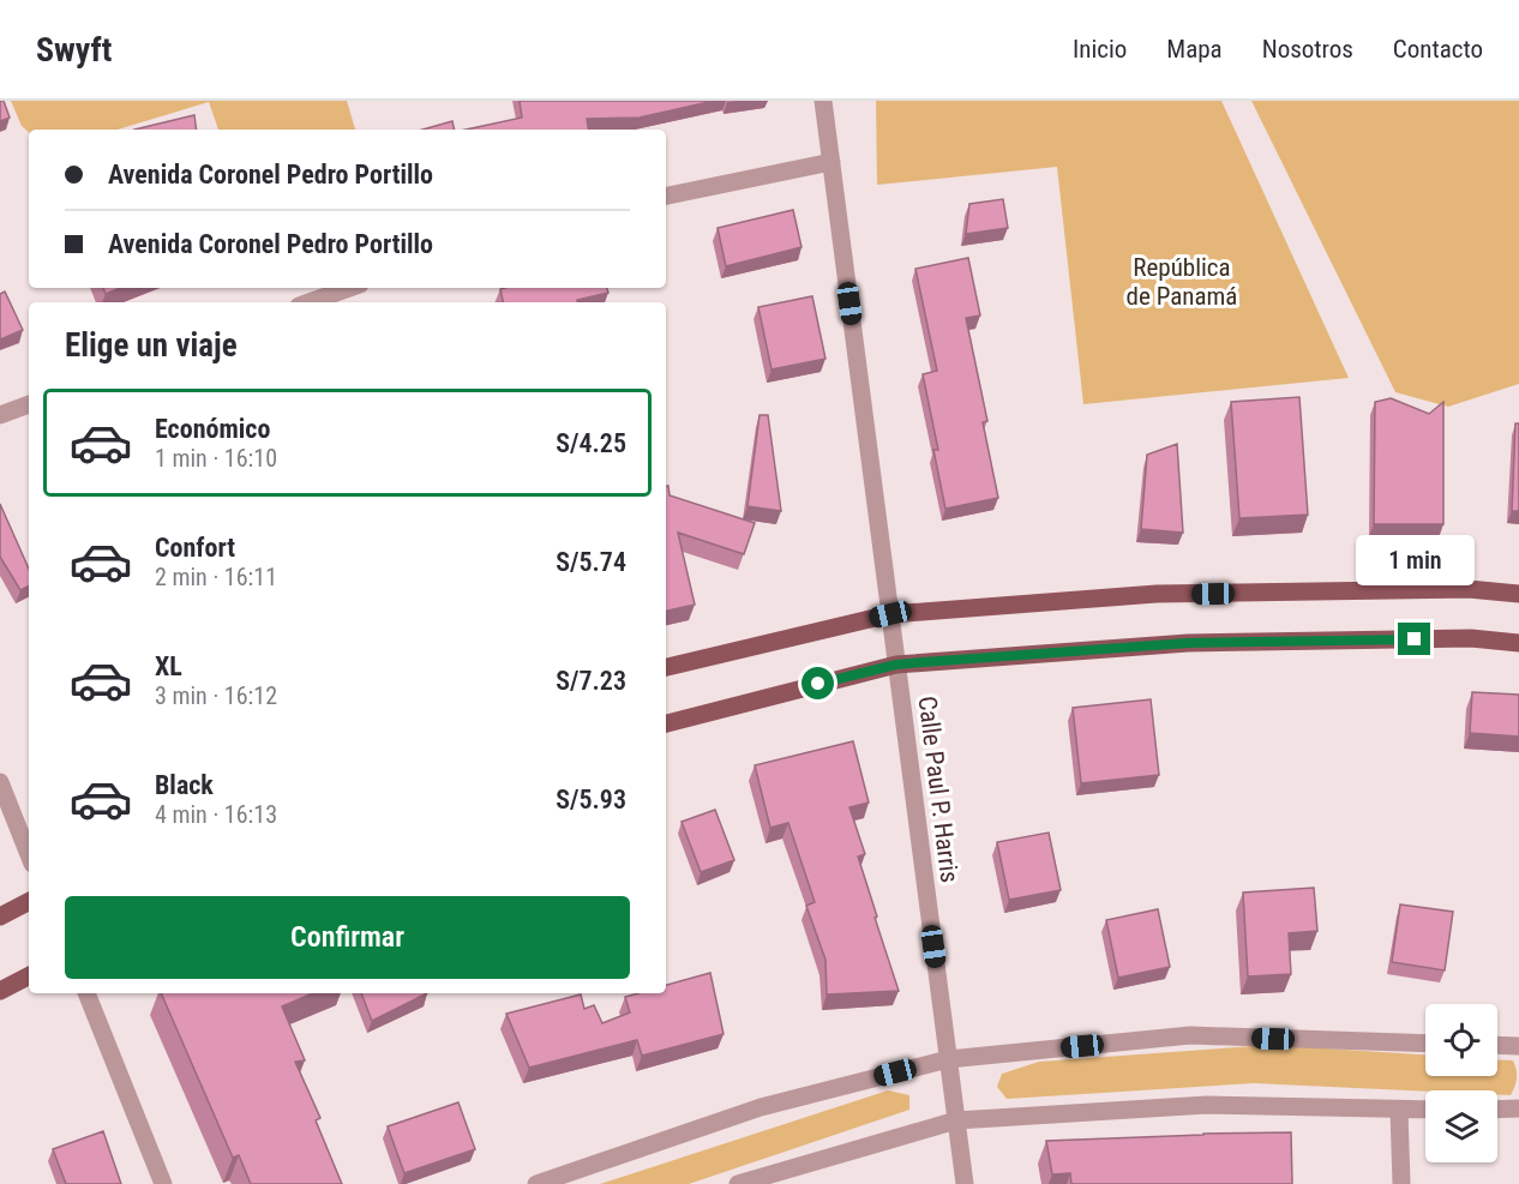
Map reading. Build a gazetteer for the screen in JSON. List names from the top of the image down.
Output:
{
  "streets": {
    "street": ["Calle Paul P. Harris"]
  },
  "parks": ["República de Panamá"],
  "page": {
    "header": "Swyft",
    "nav": [
      "Inicio",
      "Mapa",
      "Nosotros",
      "Contacto"
    ],
    "banner": ["Avenida Coronel Pedro Portillo", "Avenida Coronel Pedro Portillo"],
    "heading": "Elige un viaje",
    "list": [
      {
        "name": "Económico",
        "note": "1 min · 16:10",
        "value": "S/4.25"
      },
      {
        "name": "Confort",
        "note": "2 min · 16:11",
        "value": "S/5.74"
      },
      {
        "name": "XL",
        "note": "3 min · 16:12",
        "value": "S/7.23"
      },
      {
        "name": "Black",
        "note": "4 min · 16:13",
        "value": "S/5.93"
      }
    ],
    "bubble": "1 min",
    "buttons": "Confirmar"
  }
}
